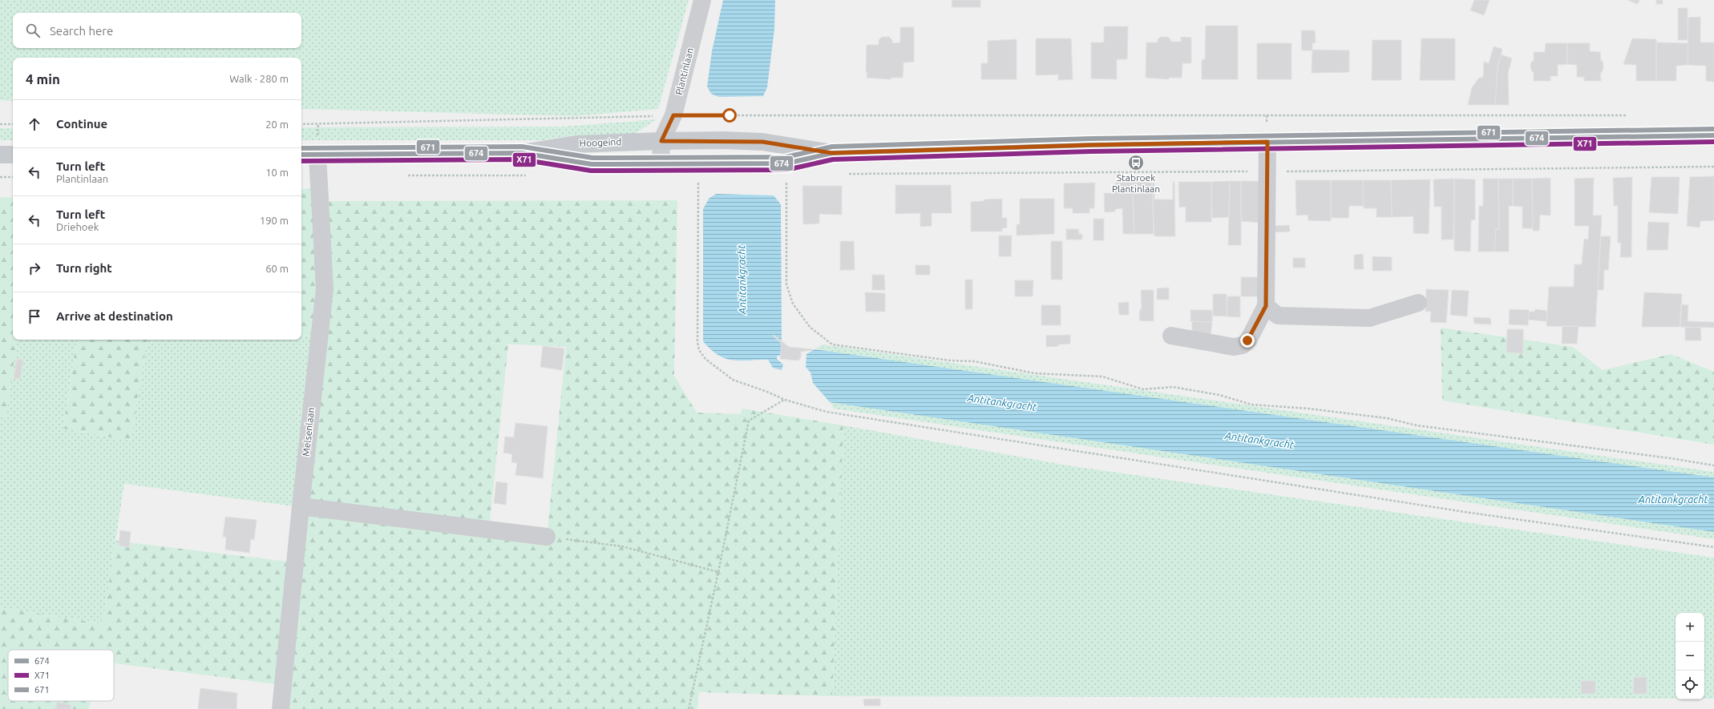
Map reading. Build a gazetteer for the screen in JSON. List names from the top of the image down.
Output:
{
  "streets": {
    "main road": ["Hoogeind"],
    "street": ["Plantinlaan", "Melsenlaan"]
  },
  "crossings": [
    ["Plantinlaan", "Hoogeind"],
    ["Hoogeind", "Melsenlaan"]
  ],
  "water": ["Antitankgracht"],
  "places": {
    "bus stop": ["Stabroek Plantinlaan"]
  },
  "lines": ["transit line 671", "transit line 674", "transit line X71"],
  "legend": ["674", "X71", "671"],
  "page": {
    "search": "Search here",
    "heading": ["4 min", "Walk · 280 m"],
    "list": [
      ["Continue", "20 m"],
      ["Turn left", "Plantinlaan", "10 m"],
      ["Turn left", "Driehoek", "190 m"],
      ["Turn right", "60 m"],
      "Arrive at destination"
    ],
    "map_buttons": ["+", "−"]
  }
}
